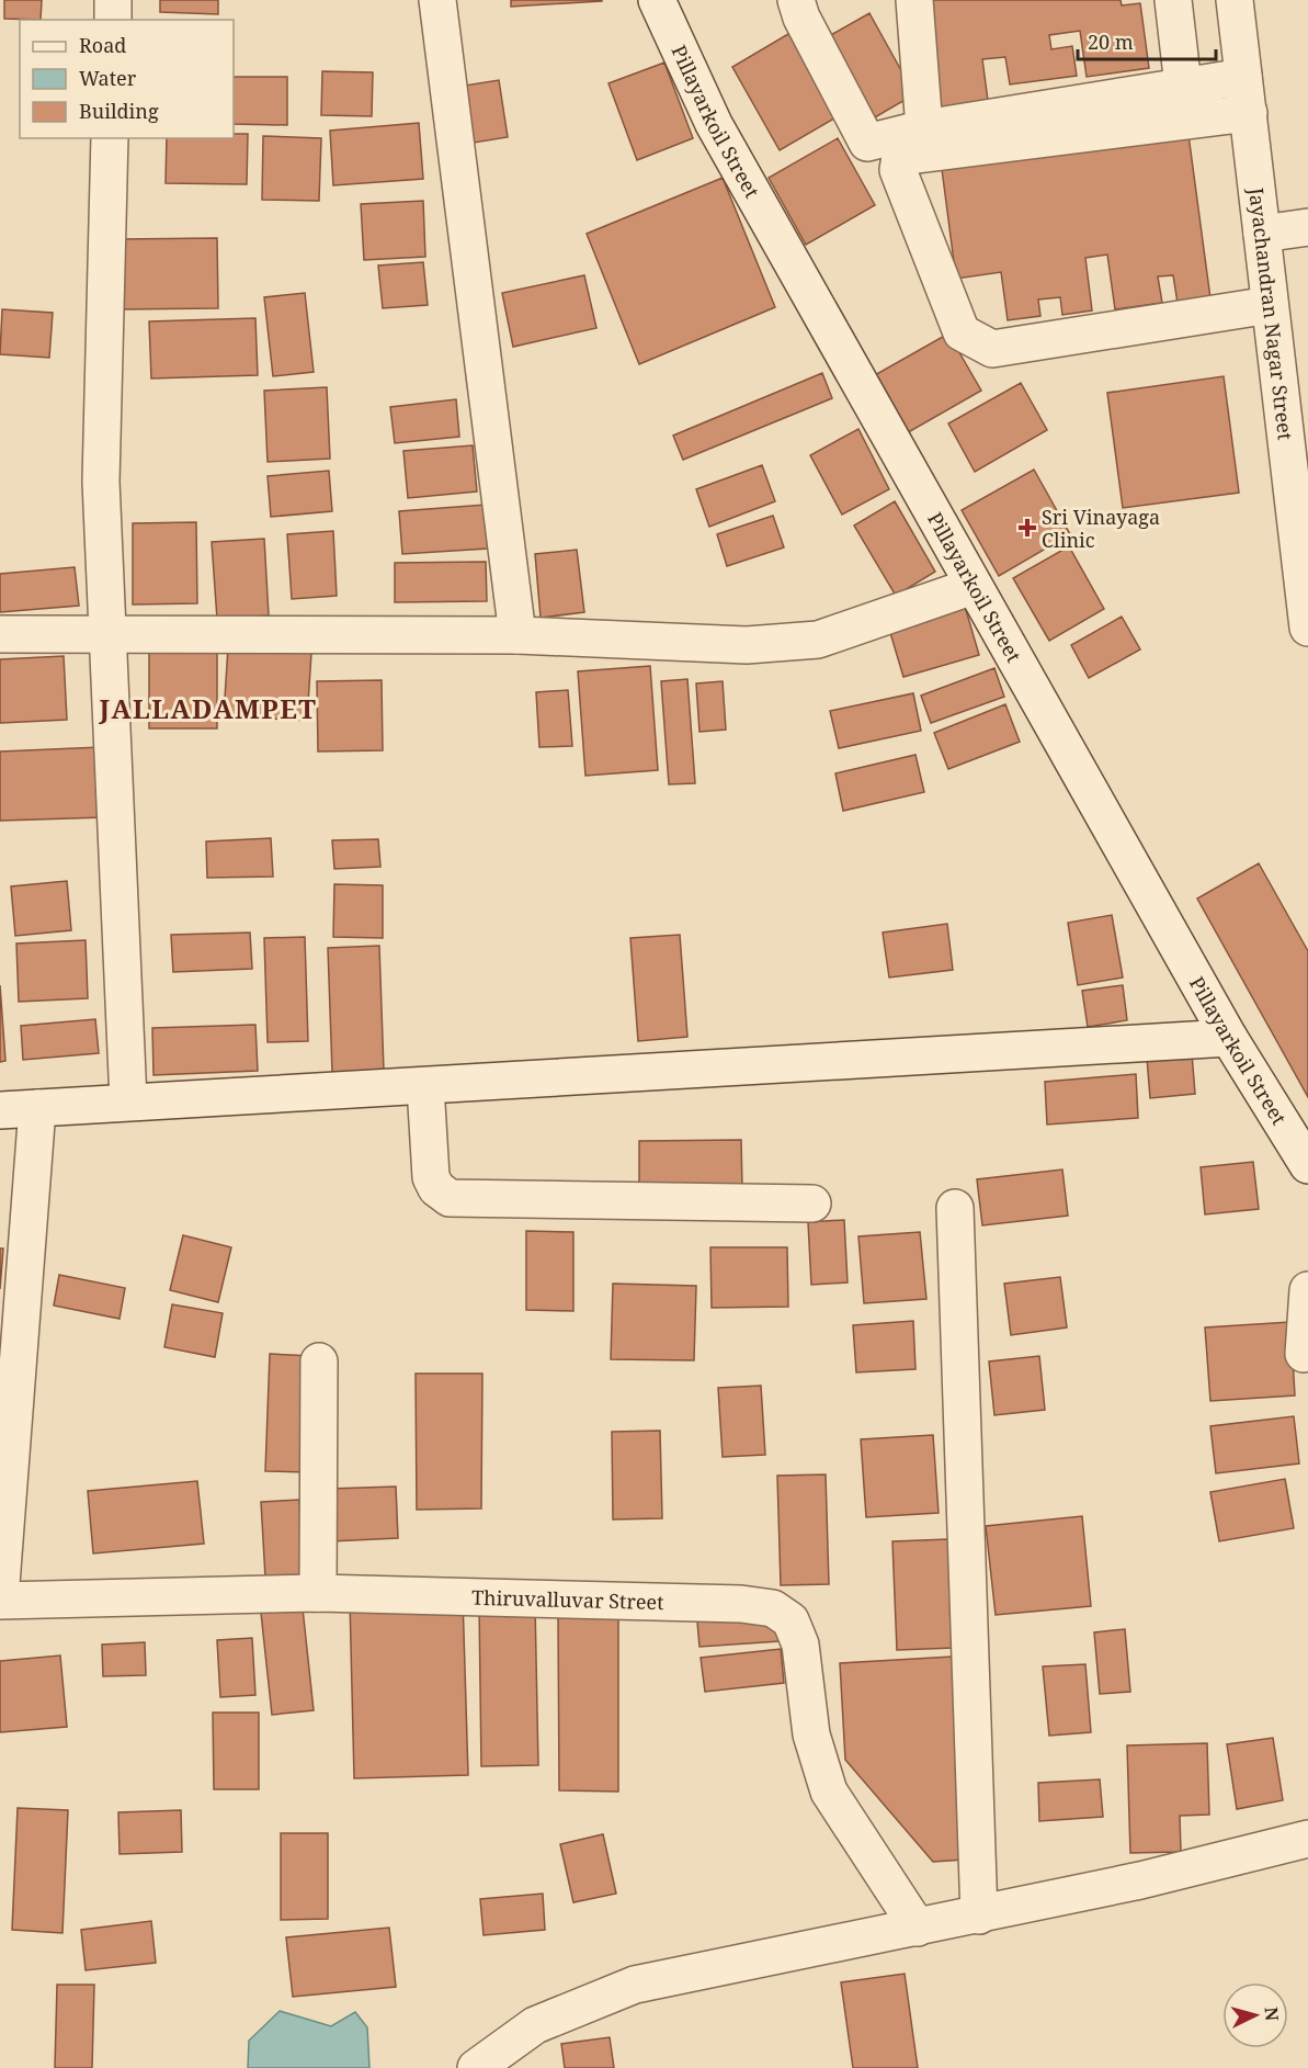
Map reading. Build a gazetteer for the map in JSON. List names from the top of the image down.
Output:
{
  "streets": {
    "street": ["Pillayarkoil Street", "Jayachandran Nagar Street", "Thiruvalluvar Street"]
  },
  "districts": ["JALLADAMPET"],
  "places": {
    "health": ["Sri Vinayaga Clinic"]
  },
  "legend": ["Road", "Water", "Building"],
  "scale_bar": "20 m",
  "north": "right"
}
